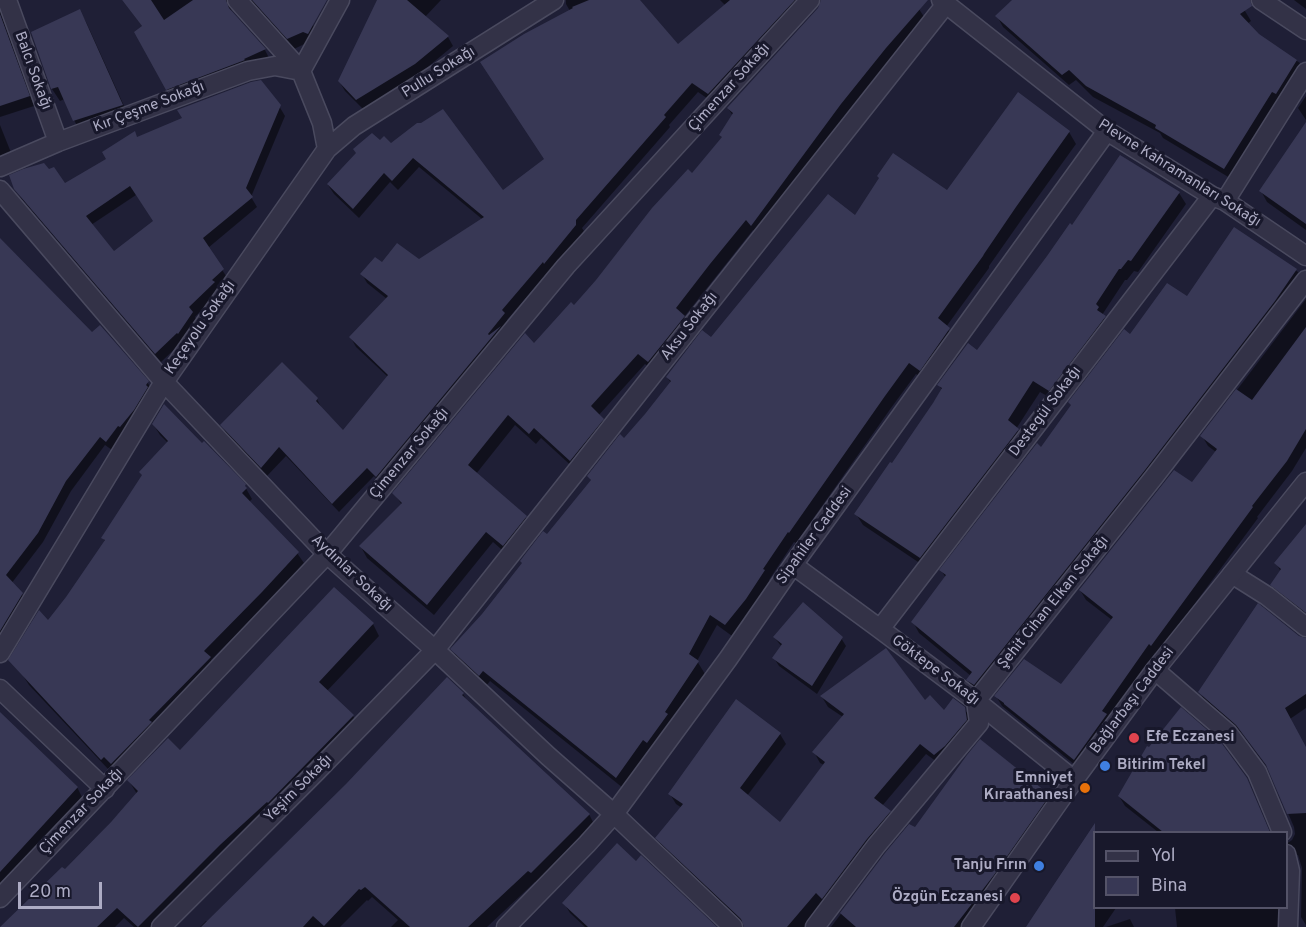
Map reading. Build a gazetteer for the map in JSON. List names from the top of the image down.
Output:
{
  "streets": {
    "street": [
      "Balcı Sokağı",
      "Pullu Sokağı",
      "Çimenzar Sokağı",
      "Kır Çeşme Sokağı",
      "Plevne Kahramanları Sokağı",
      "Aksu Sokağı",
      "Keçeyolu Sokağı",
      "Destegül Sokağı",
      "Sipahiler Caddesi",
      "Aydınlar Sokağı",
      "Şehit Cihan Elkan Sokağı",
      "Göktepe Sokağı",
      "Bağlarbaşı Caddesi",
      "Yeşim Sokağı"
    ]
  },
  "crossings": [
    ["Balcı Sokağı", "Kır Çeşme Sokağı"],
    ["Pullu Sokağı", "Keçeyolu Sokağı"],
    ["Çimenzar Sokağı", "Aydınlar Sokağı"],
    ["Plevne Kahramanları Sokağı", "Aksu Sokağı"],
    ["Plevne Kahramanları Sokağı", "Destegül Sokağı"],
    ["Plevne Kahramanları Sokağı", "Sipahiler Caddesi"],
    ["Aksu Sokağı", "Aydınlar Sokağı"],
    ["Aksu Sokağı", "Yeşim Sokağı"],
    ["Keçeyolu Sokağı", "Aydınlar Sokağı"],
    ["Destegül Sokağı", "Göktepe Sokağı"],
    ["Sipahiler Caddesi", "Aydınlar Sokağı"],
    ["Sipahiler Caddesi", "Göktepe Sokağı"],
    ["Aydınlar Sokağı", "Yeşim Sokağı"],
    ["Şehit Cihan Elkan Sokağı", "Göktepe Sokağı"],
    ["Göktepe Sokağı", "Bağlarbaşı Caddesi"]
  ],
  "places": [
    "Efe Eczanesi",
    "Bitirim Tekel",
    "Emniyet Kıraathanesi",
    "Tanju Fırın",
    "Özgün Eczanesi"
  ],
  "legend": ["Yol", "Bina"],
  "scale_bar": "20 m"
}
